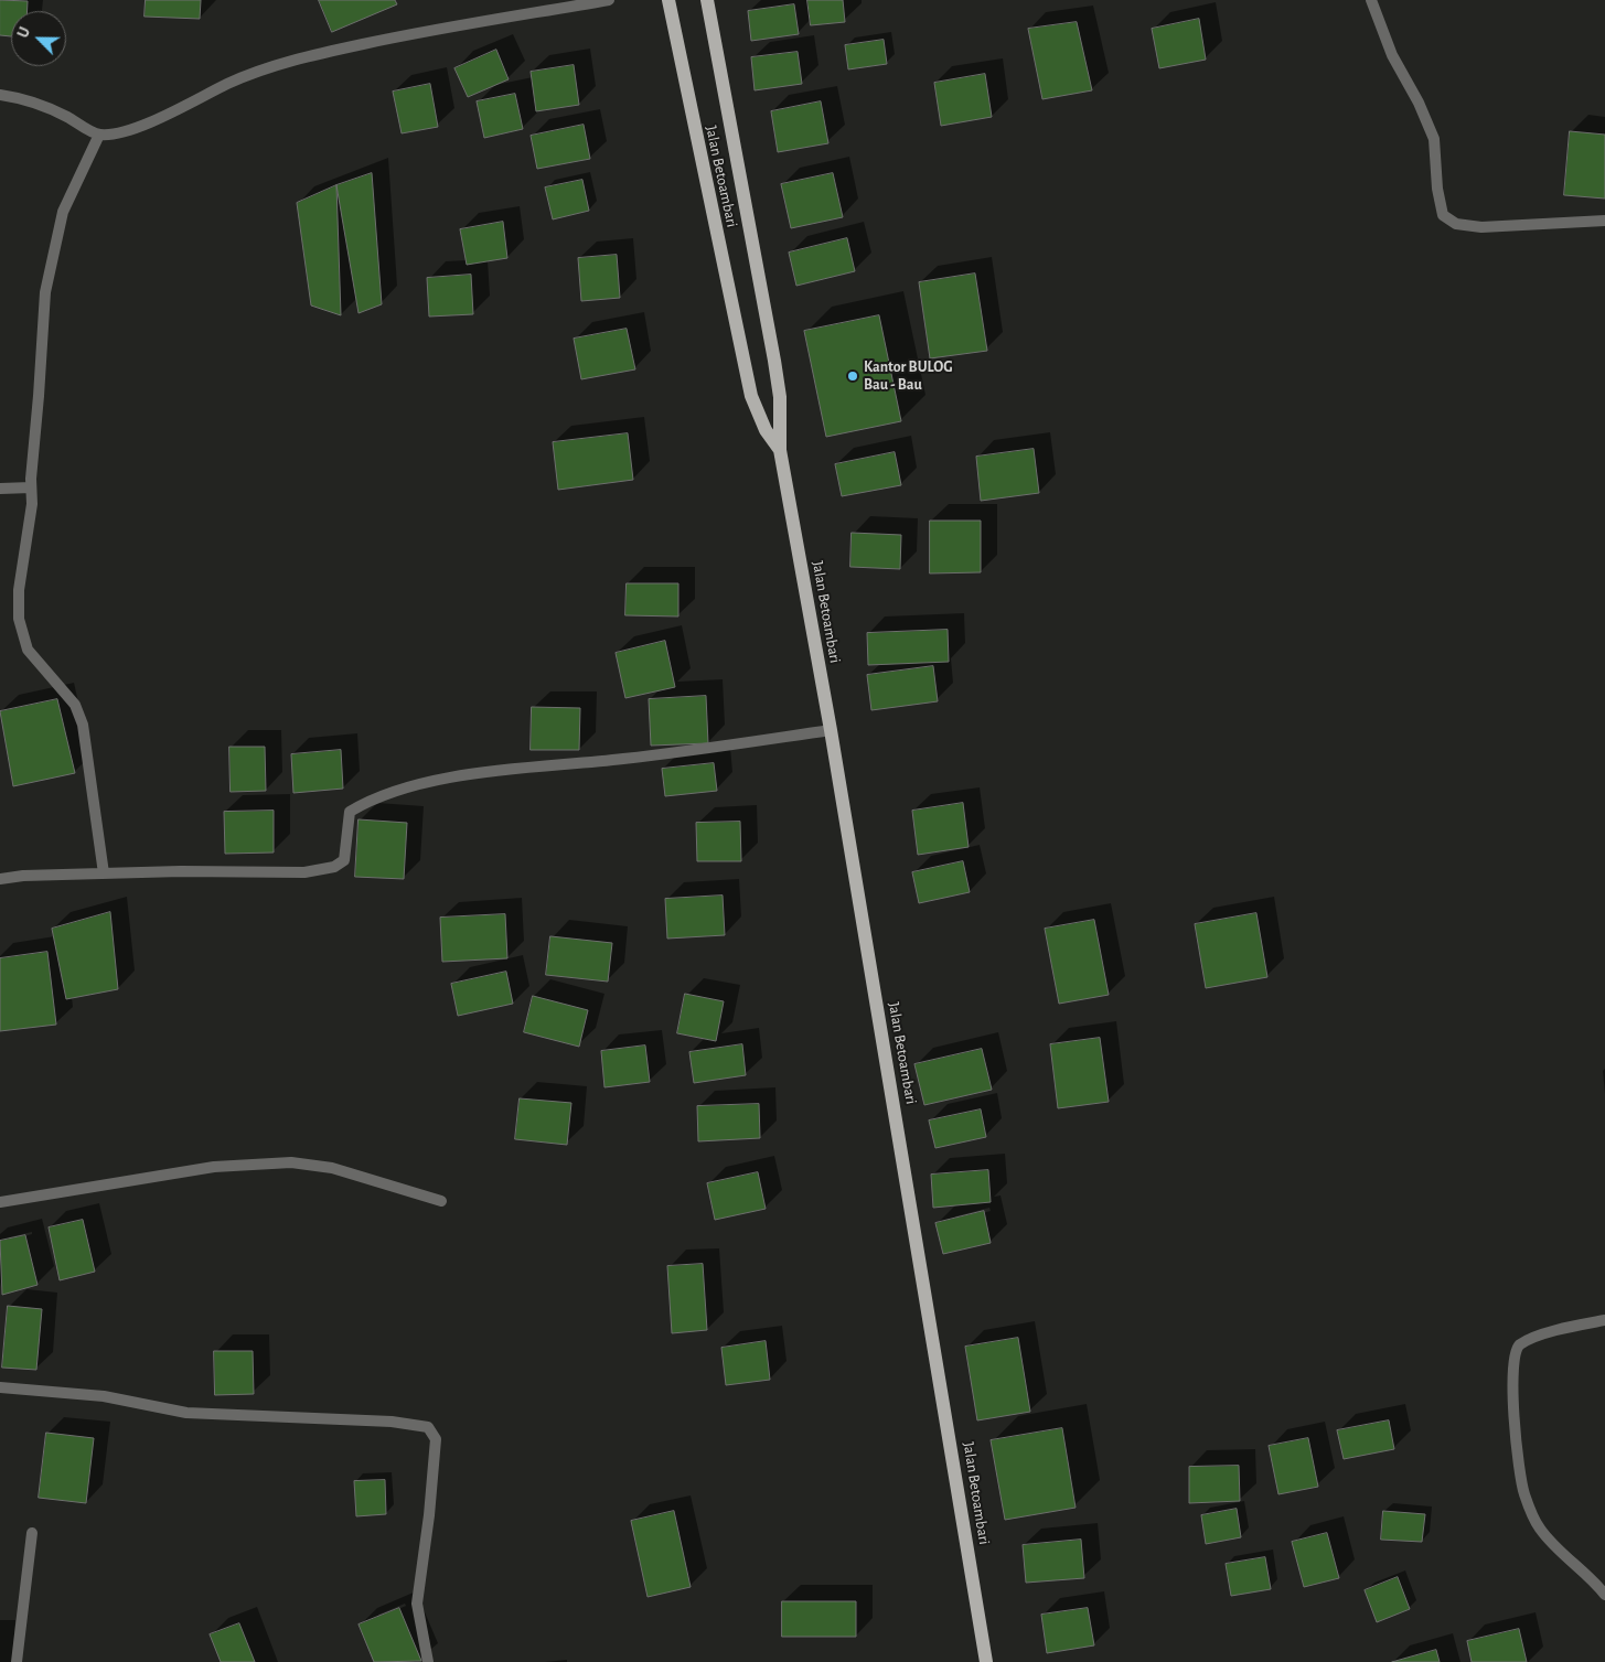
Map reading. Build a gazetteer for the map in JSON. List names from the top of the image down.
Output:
{
  "streets": {
    "main road": ["Jalan Betoambari"]
  },
  "places": ["Kantor BULOG Bau - Bau"],
  "north": "top left"
}
